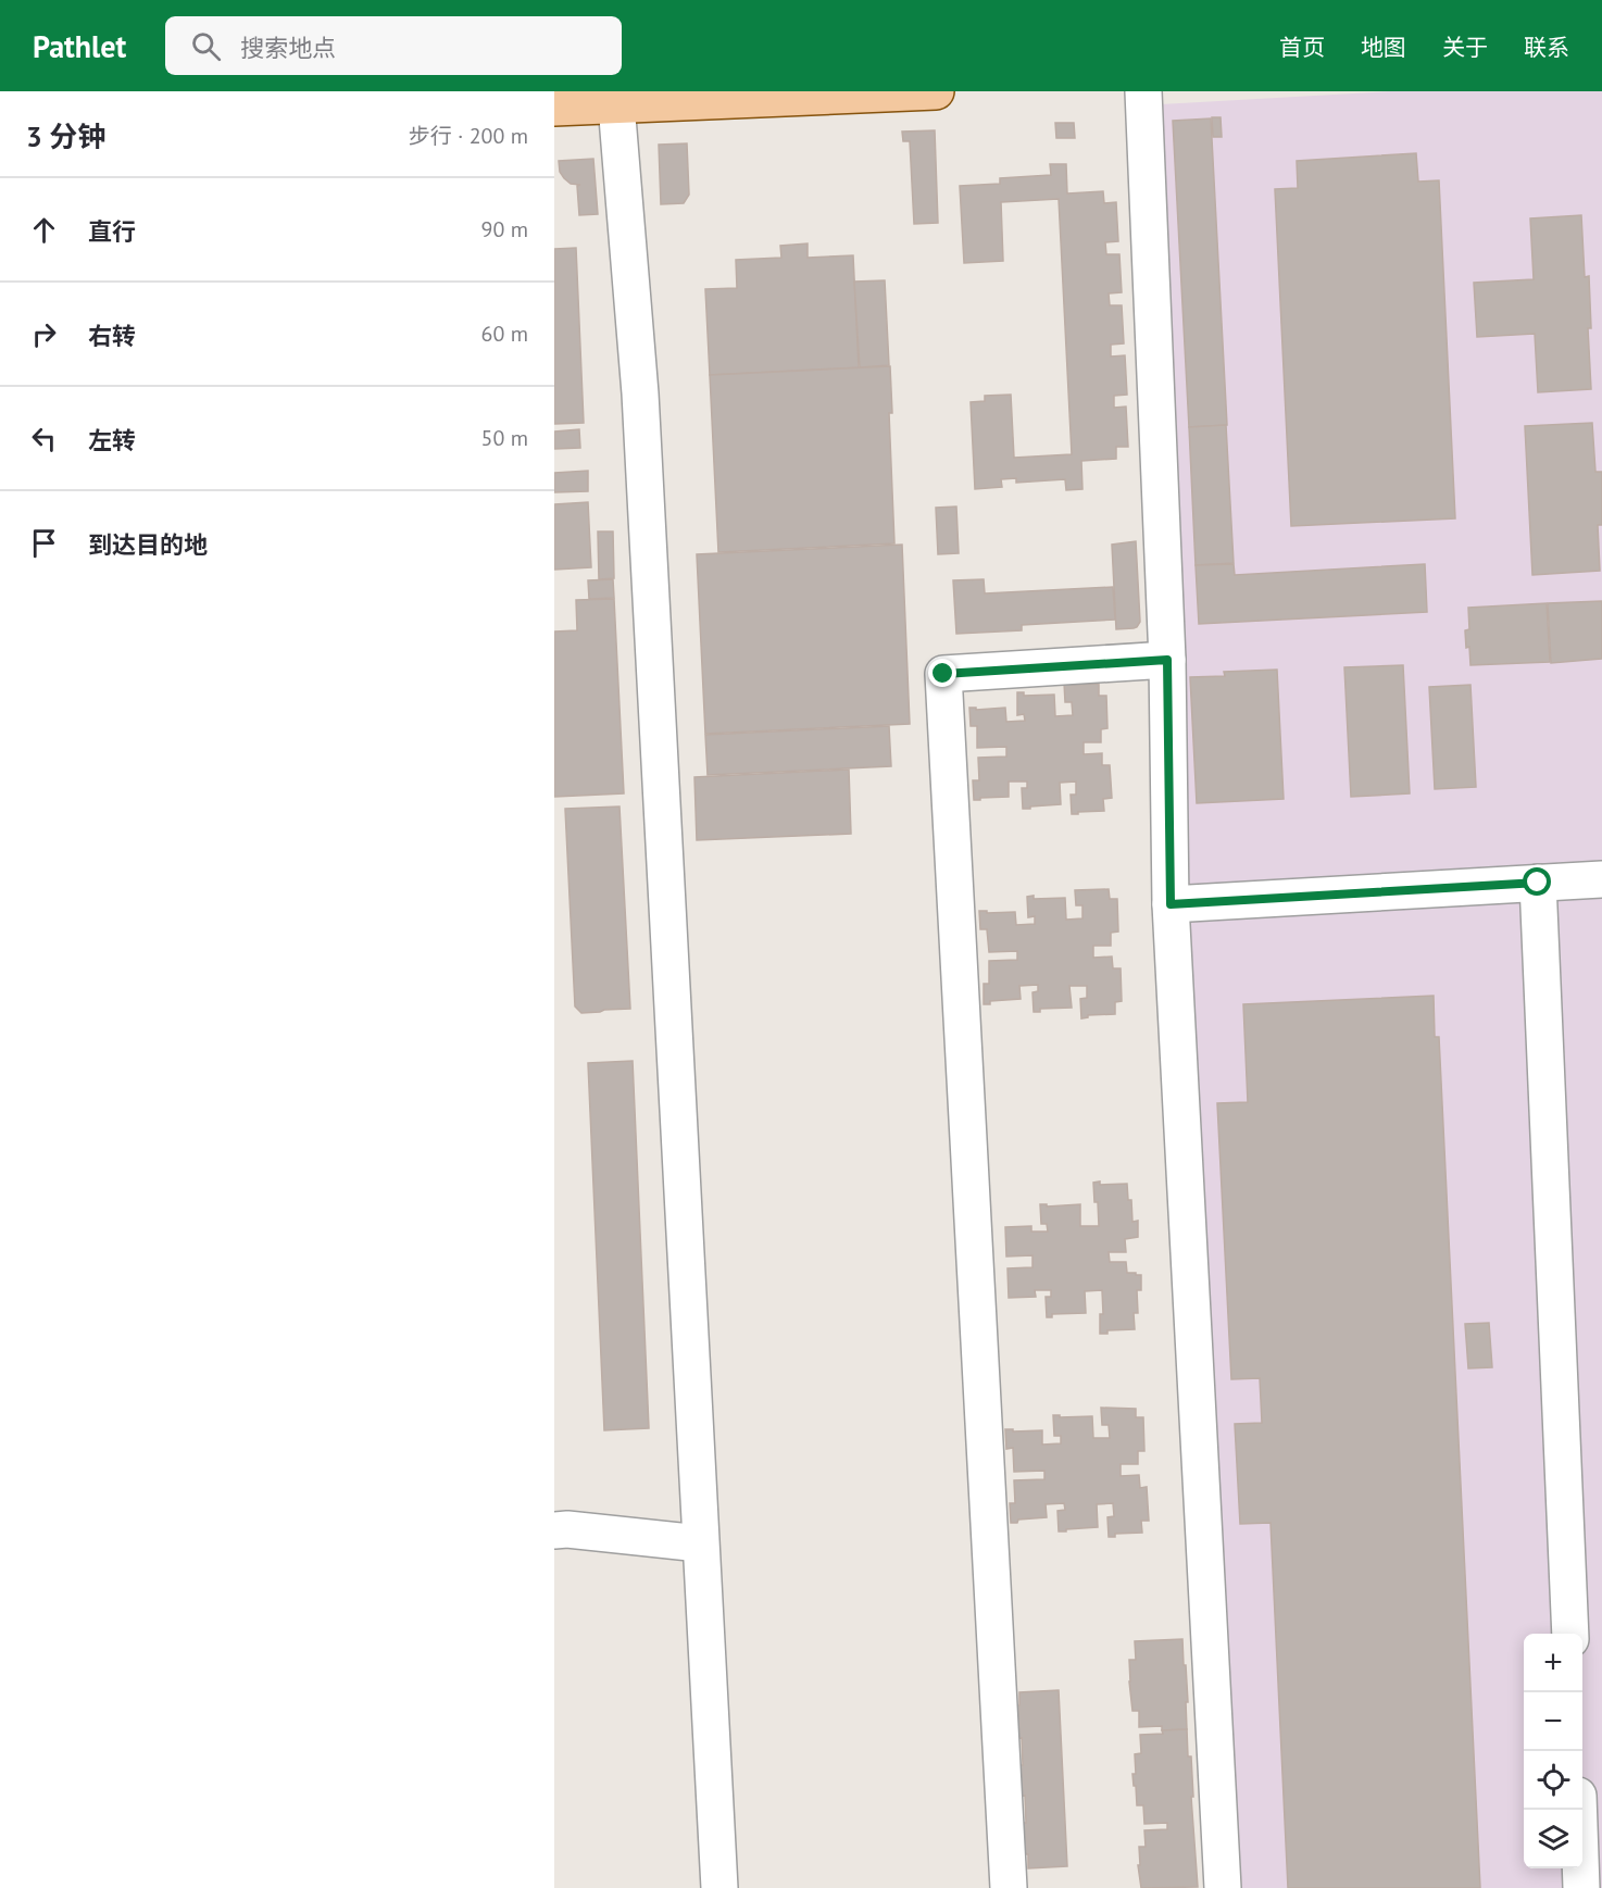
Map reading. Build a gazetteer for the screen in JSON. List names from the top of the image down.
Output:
{
  "page": {
    "header": "Pathlet",
    "search": "搜索地点",
    "nav": [
      "首页",
      "地图",
      "关于",
      "联系"
    ],
    "heading": ["3 分钟", "步行 · 200 m"],
    "list": [
      ["直行", "90 m"],
      ["右转", "60 m"],
      ["左转", "50 m"],
      "到达目的地"
    ],
    "map_buttons": ["+", "−"]
  }
}
